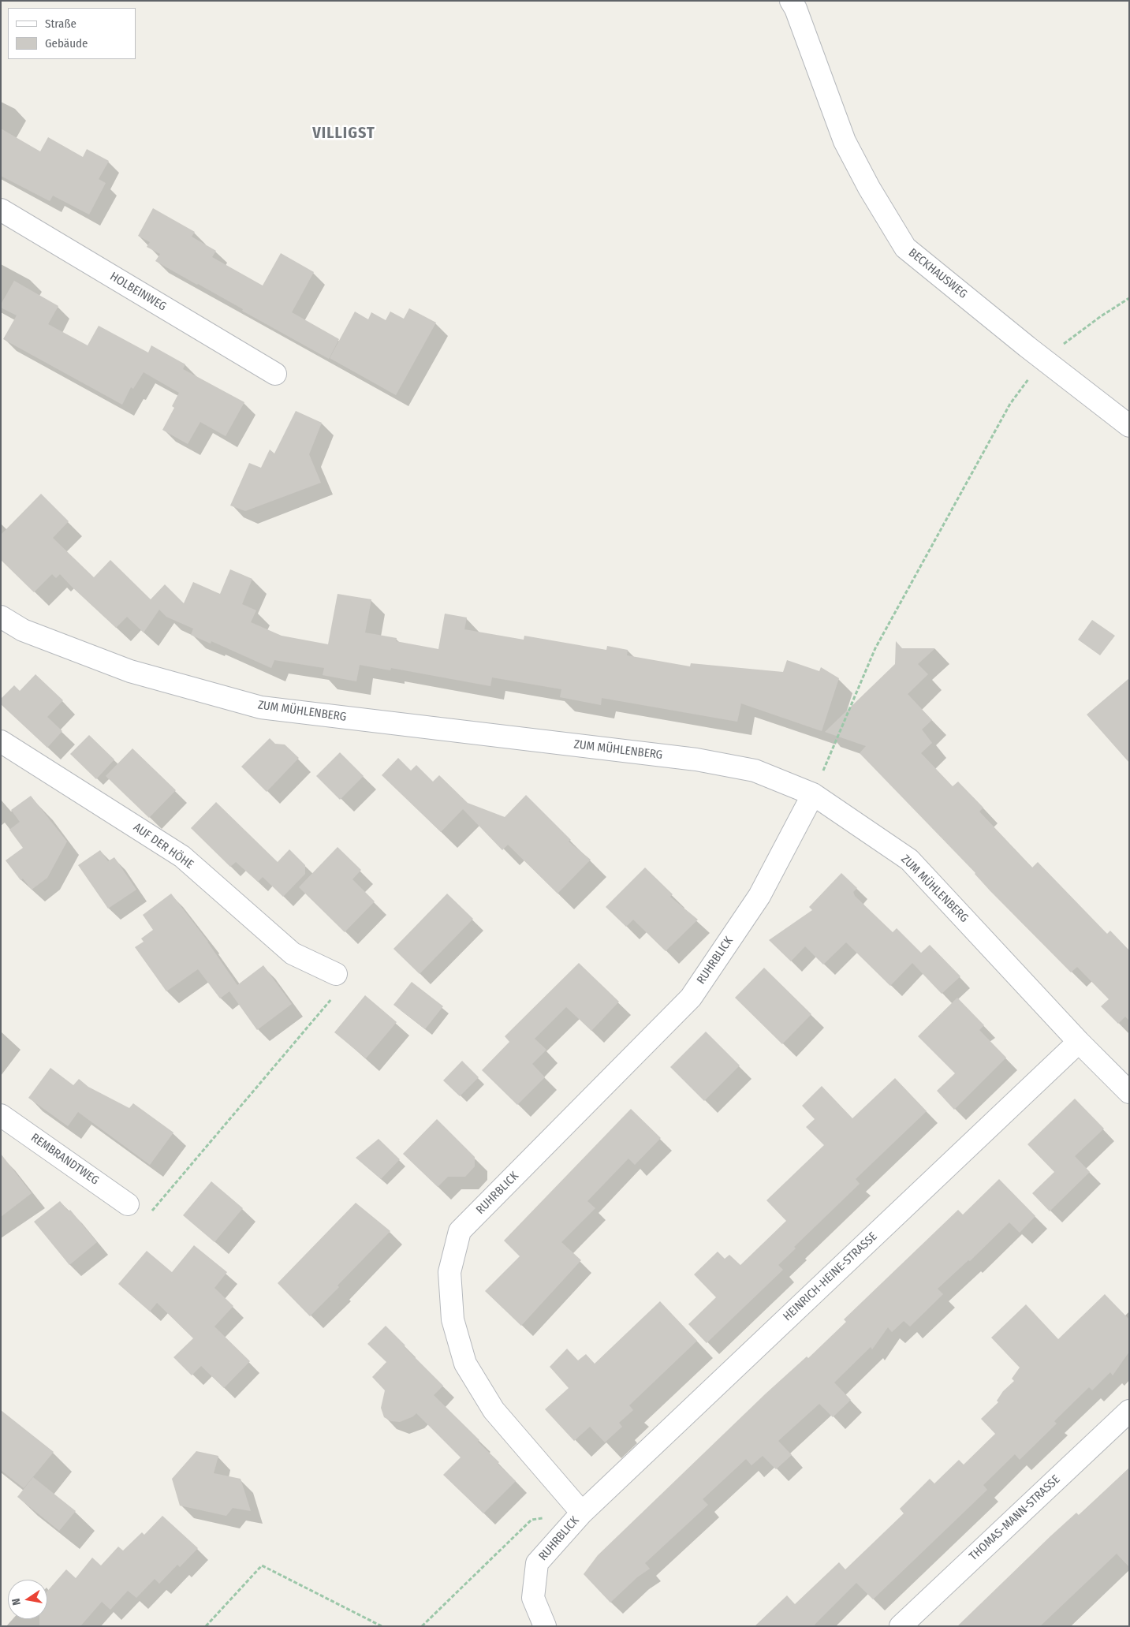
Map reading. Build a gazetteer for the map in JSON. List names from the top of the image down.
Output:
{
  "streets": {
    "street": [
      "BECKHAUSWEG",
      "HOLBEINWEG",
      "ZUM MÜHLENBERG",
      "AUF DER HÖHE",
      "RUHRBLICK",
      "REMBRANDTWEG",
      "HEINRICH-HEINE-STRASSE",
      "THOMAS-MANN-STRASSE"
    ]
  },
  "crossings": [
    ["ZUM MÜHLENBERG", "RUHRBLICK"],
    ["ZUM MÜHLENBERG", "HEINRICH-HEINE-STRASSE"],
    ["RUHRBLICK", "HEINRICH-HEINE-STRASSE"]
  ],
  "districts": ["VILLIGST"],
  "legend": ["Straße", "Gebäude"],
  "north": "left"
}
